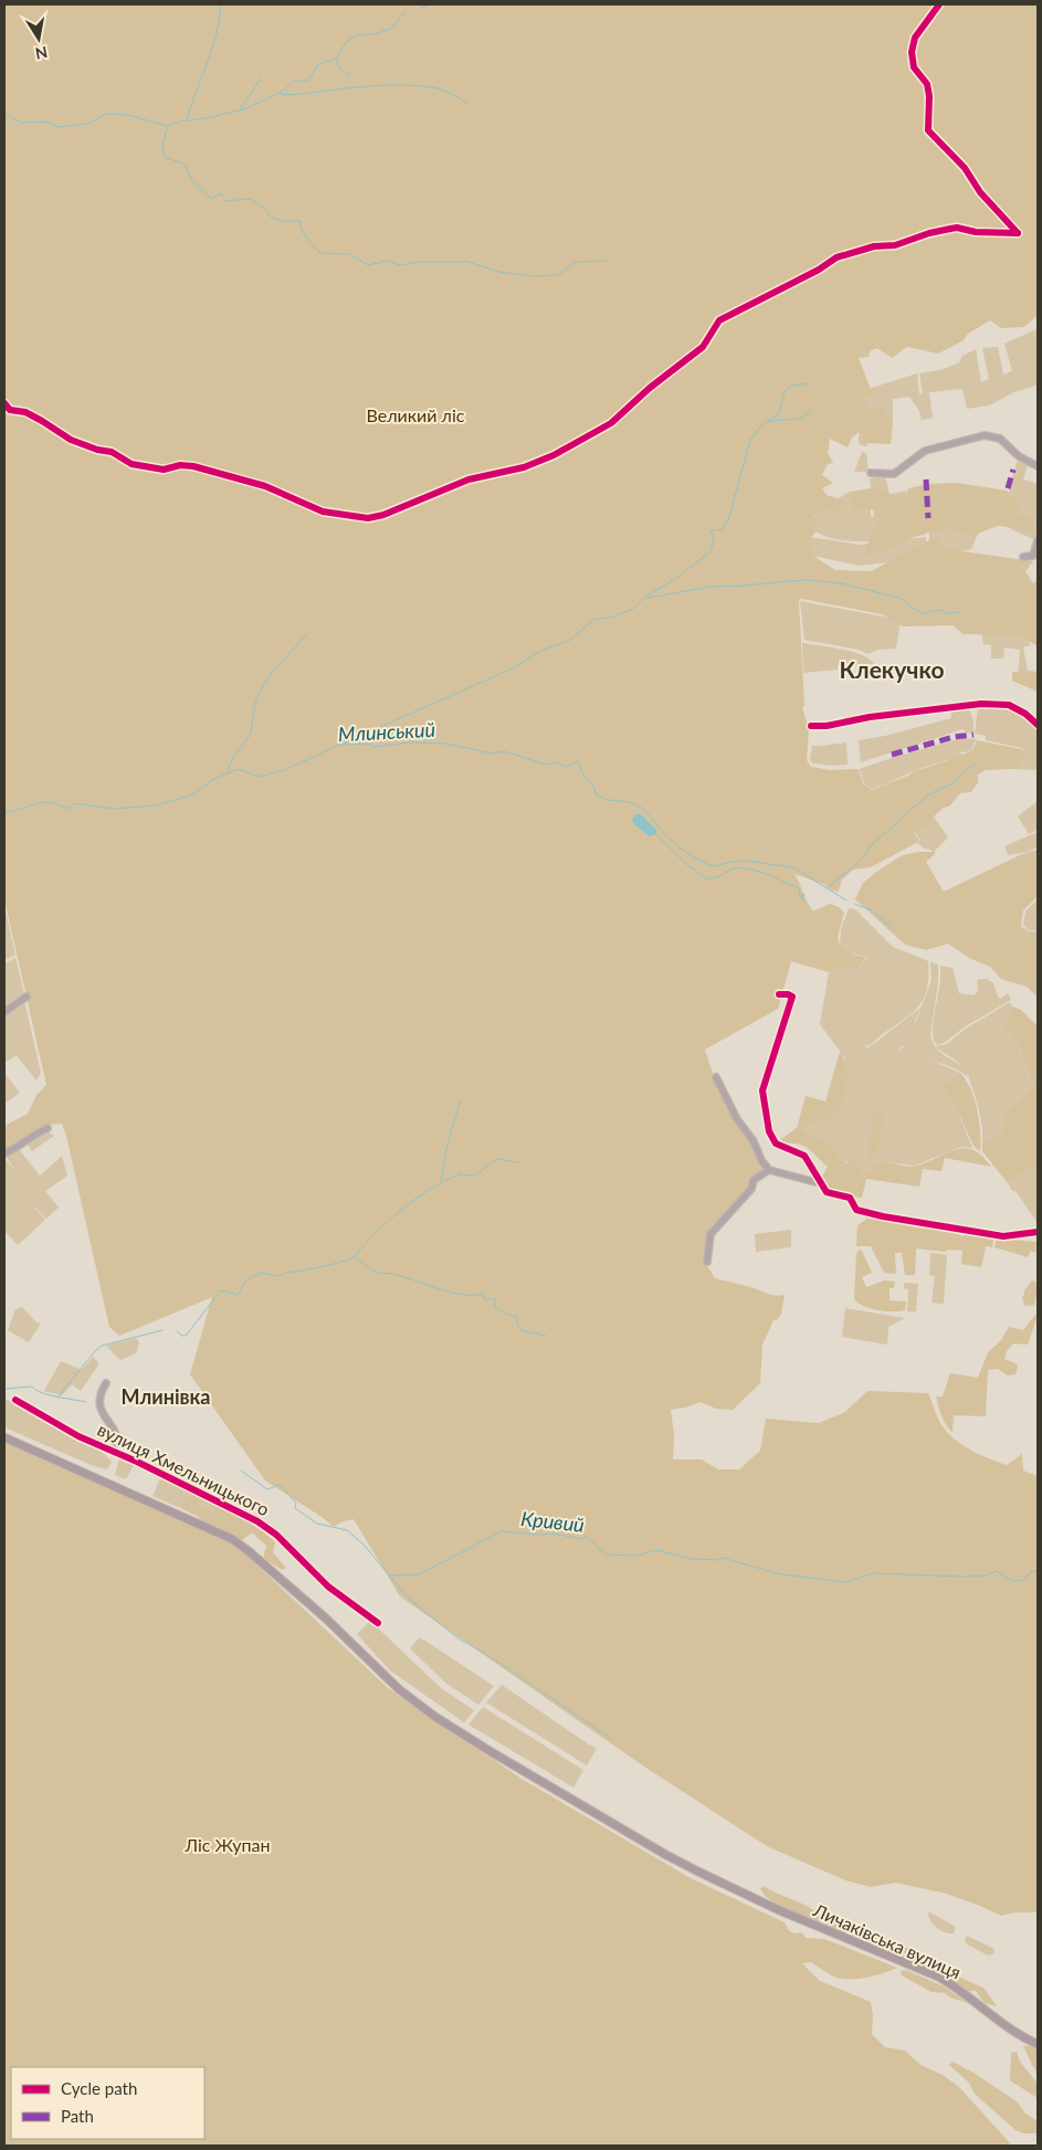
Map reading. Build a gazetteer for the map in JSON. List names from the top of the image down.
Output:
{
  "streets": {
    "main road": ["Личаківська вулиця"],
    "street": ["вулиця Хмельницького"]
  },
  "districts": ["Клекучко", "Млинівка"],
  "water": ["Млинський", "Кривий"],
  "parks": ["Великий ліс", "Ліс Жупан"],
  "legend": ["Cycle path", "Path"],
  "north": "bottom"
}
